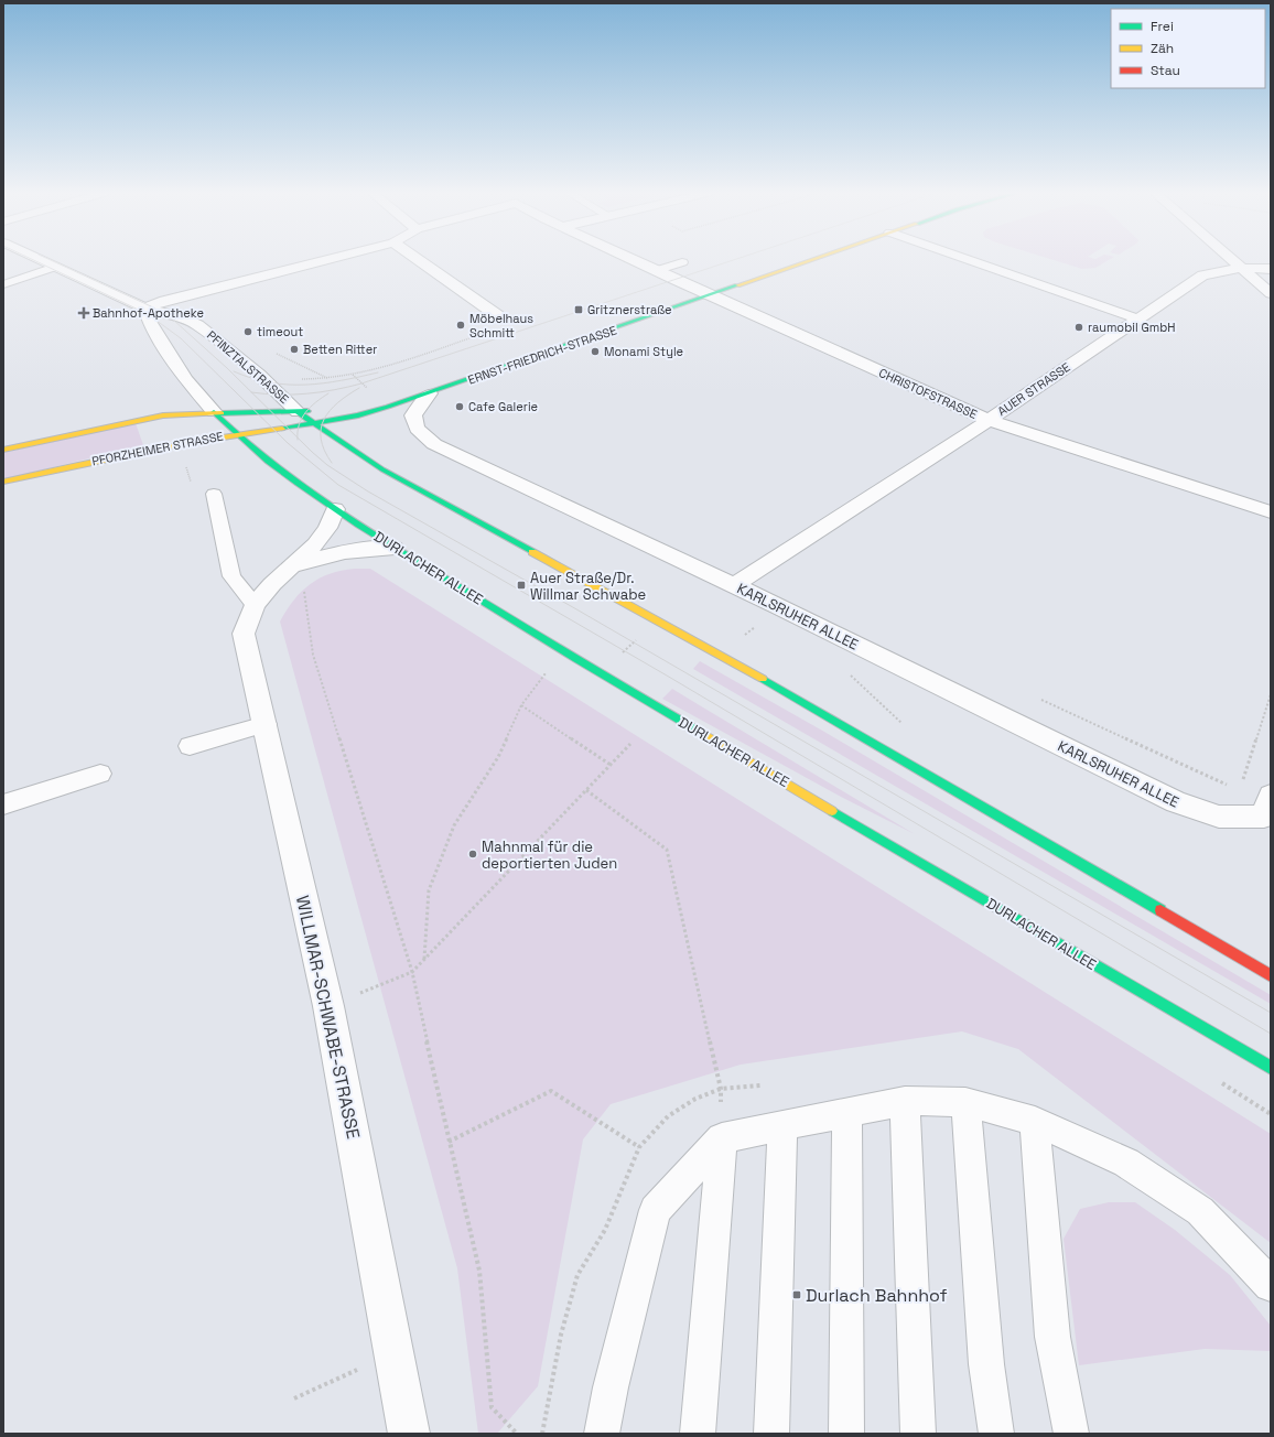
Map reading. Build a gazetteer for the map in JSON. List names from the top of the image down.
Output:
{
  "streets": {
    "main road": ["ERNST-FRIEDRICH-STRASSE", "PFORZHEIMER STRASSE", "DURLACHER ALLEE"],
    "street": [
      "PFINZTALSTRASSE",
      "AUER STRASSE",
      "CHRISTOFSTRASSE",
      "KARLSRUHER ALLEE",
      "WILLMAR-SCHWABE-STRASSE"
    ]
  },
  "crossings": [
    ["ERNST-FRIEDRICH-STRASSE", "CHRISTOFSTRASSE"],
    ["ERNST-FRIEDRICH-STRASSE", "PFORZHEIMER STRASSE"],
    ["ERNST-FRIEDRICH-STRASSE", "KARLSRUHER ALLEE"],
    ["PFINZTALSTRASSE", "PFORZHEIMER STRASSE"],
    ["AUER STRASSE", "CHRISTOFSTRASSE"],
    ["AUER STRASSE", "KARLSRUHER ALLEE"],
    ["PFORZHEIMER STRASSE", "DURLACHER ALLEE"],
    ["DURLACHER ALLEE", "WILLMAR-SCHWABE-STRASSE"]
  ],
  "places": {
    "transit": ["Gritznerstraße", "Auer Straße/Dr. Willmar Schwabe", "Durlach Bahnhof"],
    "health": ["Bahnhof-Apotheke"],
    "other": [
      "Möbelhaus Schmitt",
      "raumobil GmbH",
      "timeout",
      "Betten Ritter",
      "Monami Style",
      "Cafe Galerie",
      "Mahnmal für die deportierten Juden"
    ]
  },
  "legend": ["Frei", "Zäh", "Stau"]
}
